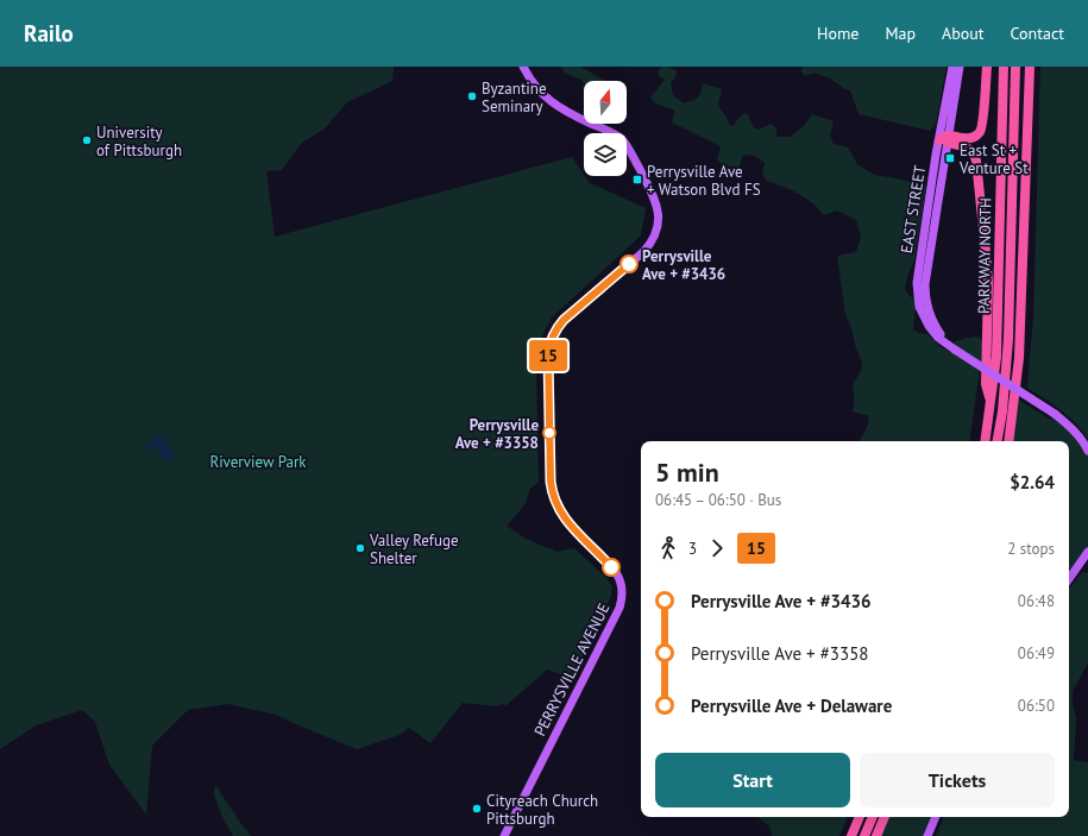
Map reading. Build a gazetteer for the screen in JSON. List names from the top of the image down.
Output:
{
  "streets": {
    "highway": ["PARKWAY NORTH"],
    "main road": ["EAST STREET", "PERRYSVILLE AVENUE"]
  },
  "parks": ["Riverview Park"],
  "places": {
    "other": [
      "Byzantine Seminary",
      "University of Pittsburgh",
      "Perrysville Ave + #3436",
      "Perrysville Ave + #3358",
      "Valley Refuge Shelter",
      "Cityreach Church Pittsburgh"
    ],
    "transit": ["East St + Venture St", "Perrysville Ave + Watson Blvd FS"]
  },
  "lines": ["bus line 15"],
  "north": "top",
  "page": {
    "header": "Railo",
    "nav": [
      "Home",
      "Map",
      "About",
      "Contact"
    ],
    "on_map": "15",
    "heading": ["5 min", "06:45 – 06:50 · Bus", "$2.64"],
    "legs": ["3", "15", "2 stops"],
    "list": [
      {
        "name": "Perrysville Ave + #3436",
        "value": "06:48"
      },
      {
        "name": "Perrysville Ave + #3358",
        "value": "06:49"
      },
      {
        "name": "Perrysville Ave + Delaware",
        "value": "06:50"
      }
    ],
    "buttons": ["Start", "Tickets"]
  }
}
